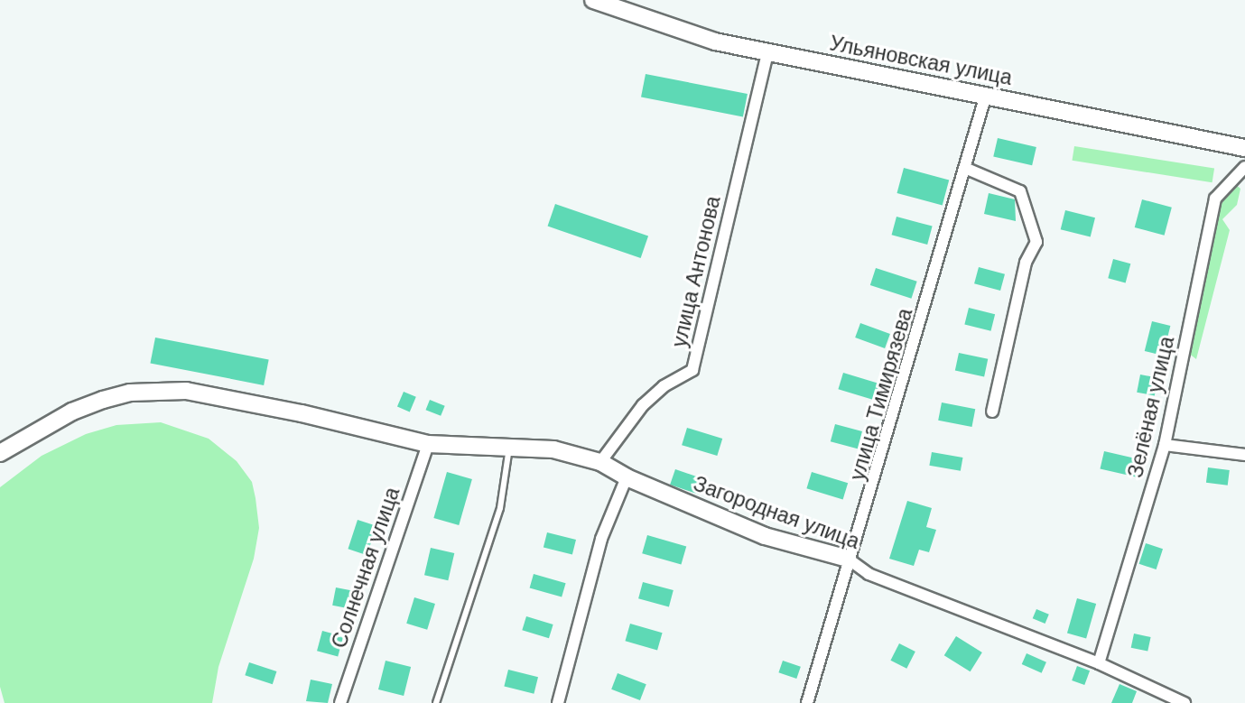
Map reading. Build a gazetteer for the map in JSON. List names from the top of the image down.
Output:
{
  "streets": {
    "street": [
      "Ульяновская улица",
      "улица Антонова",
      "улица Тимирязева",
      "Зелёная улица",
      "Загородная улица",
      "Солнечная улица"
    ]
  },
  "crossings": [
    ["Ульяновская улица", "улица Антонова"],
    ["Ульяновская улица", "улица Тимирязева"],
    ["улица Антонова", "Загородная улица"],
    ["улица Тимирязева", "Загородная улица"],
    ["Зелёная улица", "Загородная улица"],
    ["Загородная улица", "Солнечная улица"]
  ]
}
